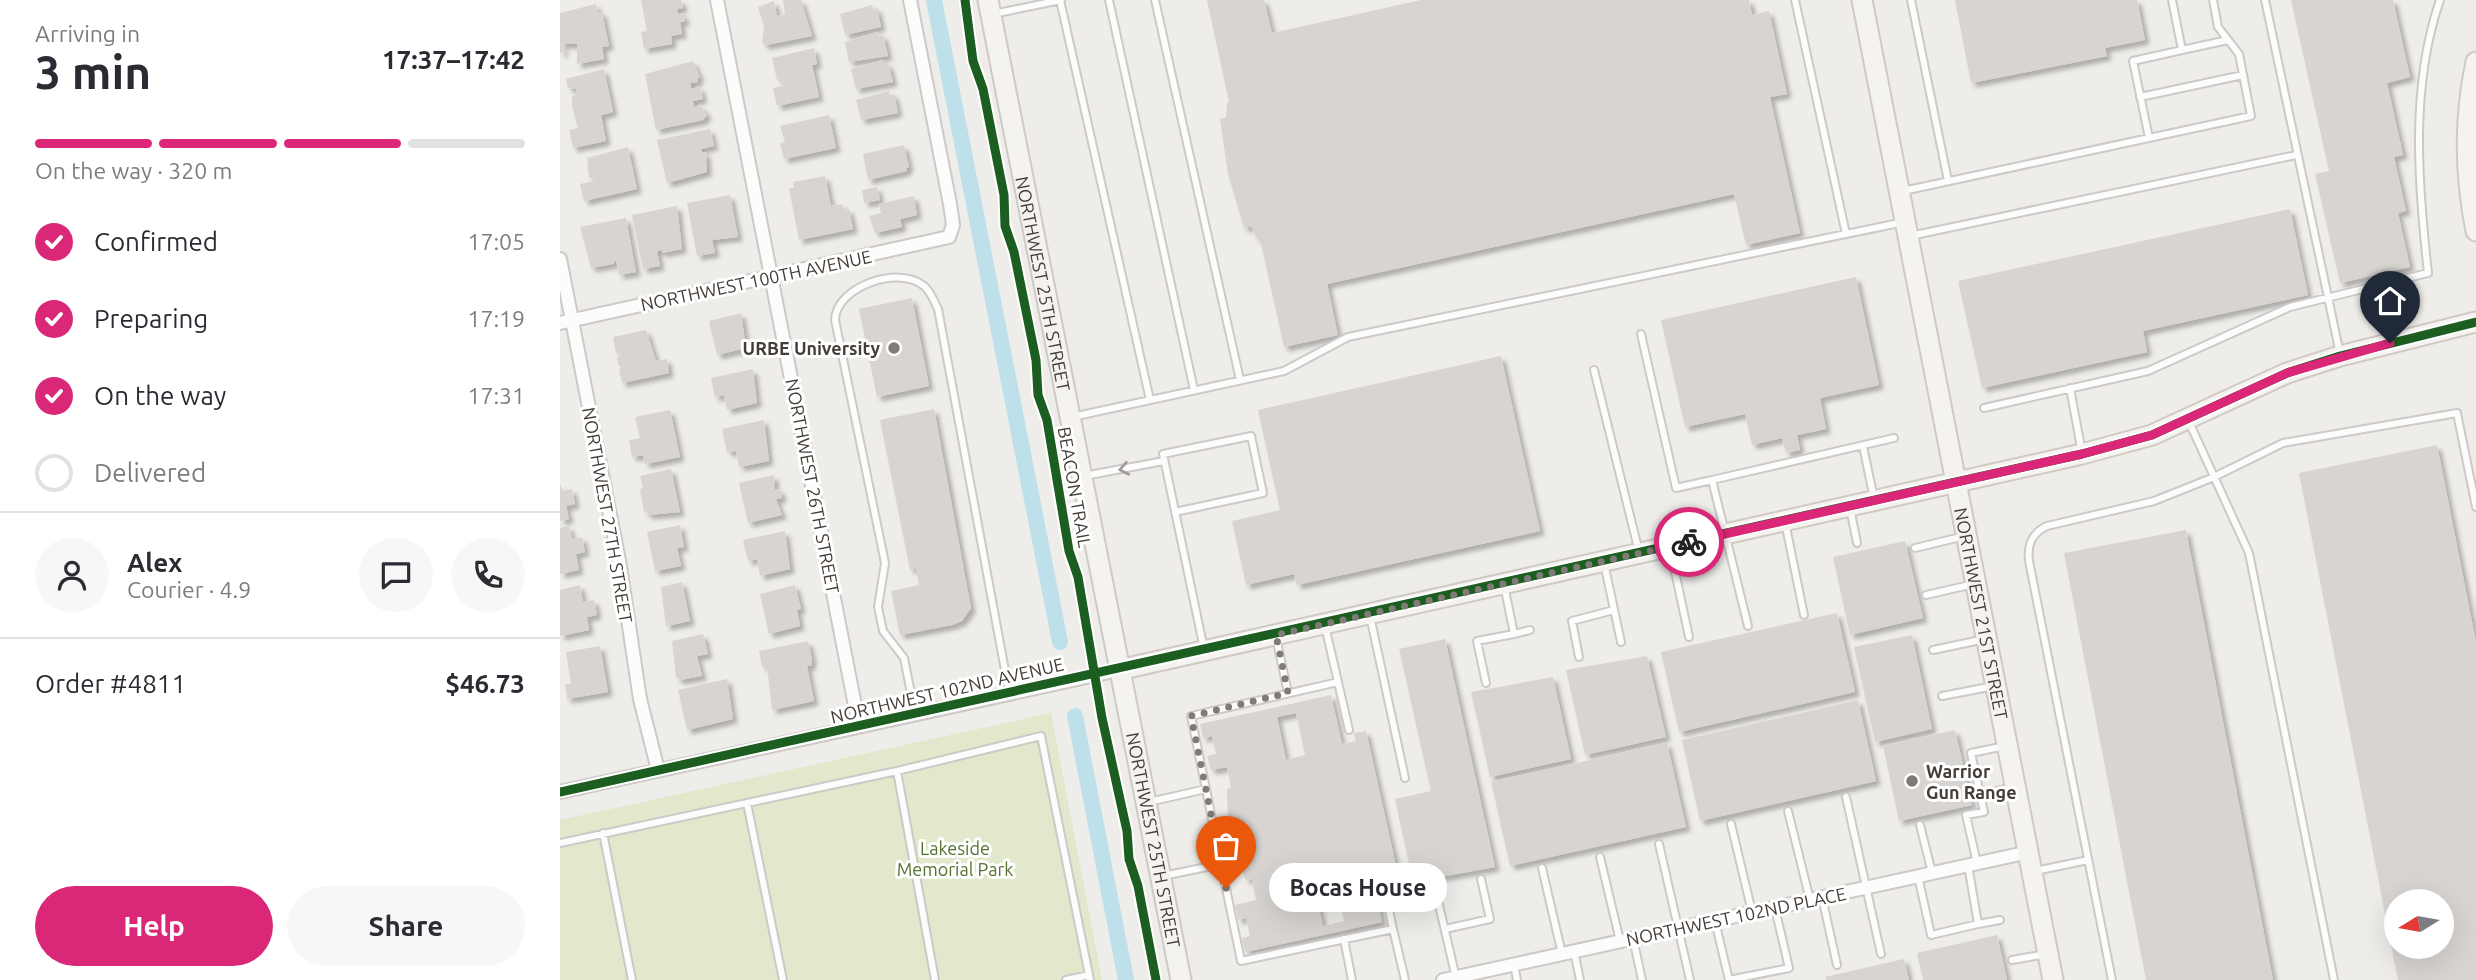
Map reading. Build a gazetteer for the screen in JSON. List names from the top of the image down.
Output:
{
  "streets": {
    "street": [
      "NORTHWEST 100TH AVENUE",
      "NORTHWEST 25TH STREET",
      "NORTHWEST 26TH STREET",
      "NORTHWEST 27TH STREET",
      "NORTHWEST 21ST STREET",
      "NORTHWEST 102ND AVENUE",
      "NORTHWEST 102ND PLACE"
    ],
    "cycle path": ["BEACON TRAIL"]
  },
  "crossings": [
    ["NORTHWEST 100TH AVENUE", "NORTHWEST 26TH STREET"],
    ["NORTHWEST 100TH AVENUE", "NORTHWEST 27TH STREET"],
    ["NORTHWEST 25TH STREET", "NORTHWEST 102ND AVENUE"],
    ["NORTHWEST 26TH STREET", "NORTHWEST 102ND AVENUE"],
    ["NORTHWEST 27TH STREET", "NORTHWEST 102ND AVENUE"],
    ["NORTHWEST 21ST STREET", "NORTHWEST 102ND AVENUE"],
    ["NORTHWEST 21ST STREET", "NORTHWEST 102ND PLACE"]
  ],
  "parks": ["Lakeside Memorial Park"],
  "places": ["URBE University", "Warrior Gun Range", "Bocas House"],
  "north": "left",
  "page": {
    "heading": ["3 min", "Arriving in", "17:37–17:42"],
    "panel": [
      "Alex",
      "Courier · 4.9",
      "Order #4811",
      "$46.73"
    ],
    "bar": "On the way · 320 m",
    "list": [
      ["Confirmed", "17:05"],
      ["Preparing", "17:19"],
      ["On the way", "17:31"],
      "Delivered"
    ],
    "bubble": "Bocas House",
    "buttons": ["Help", "Share"]
  }
}
